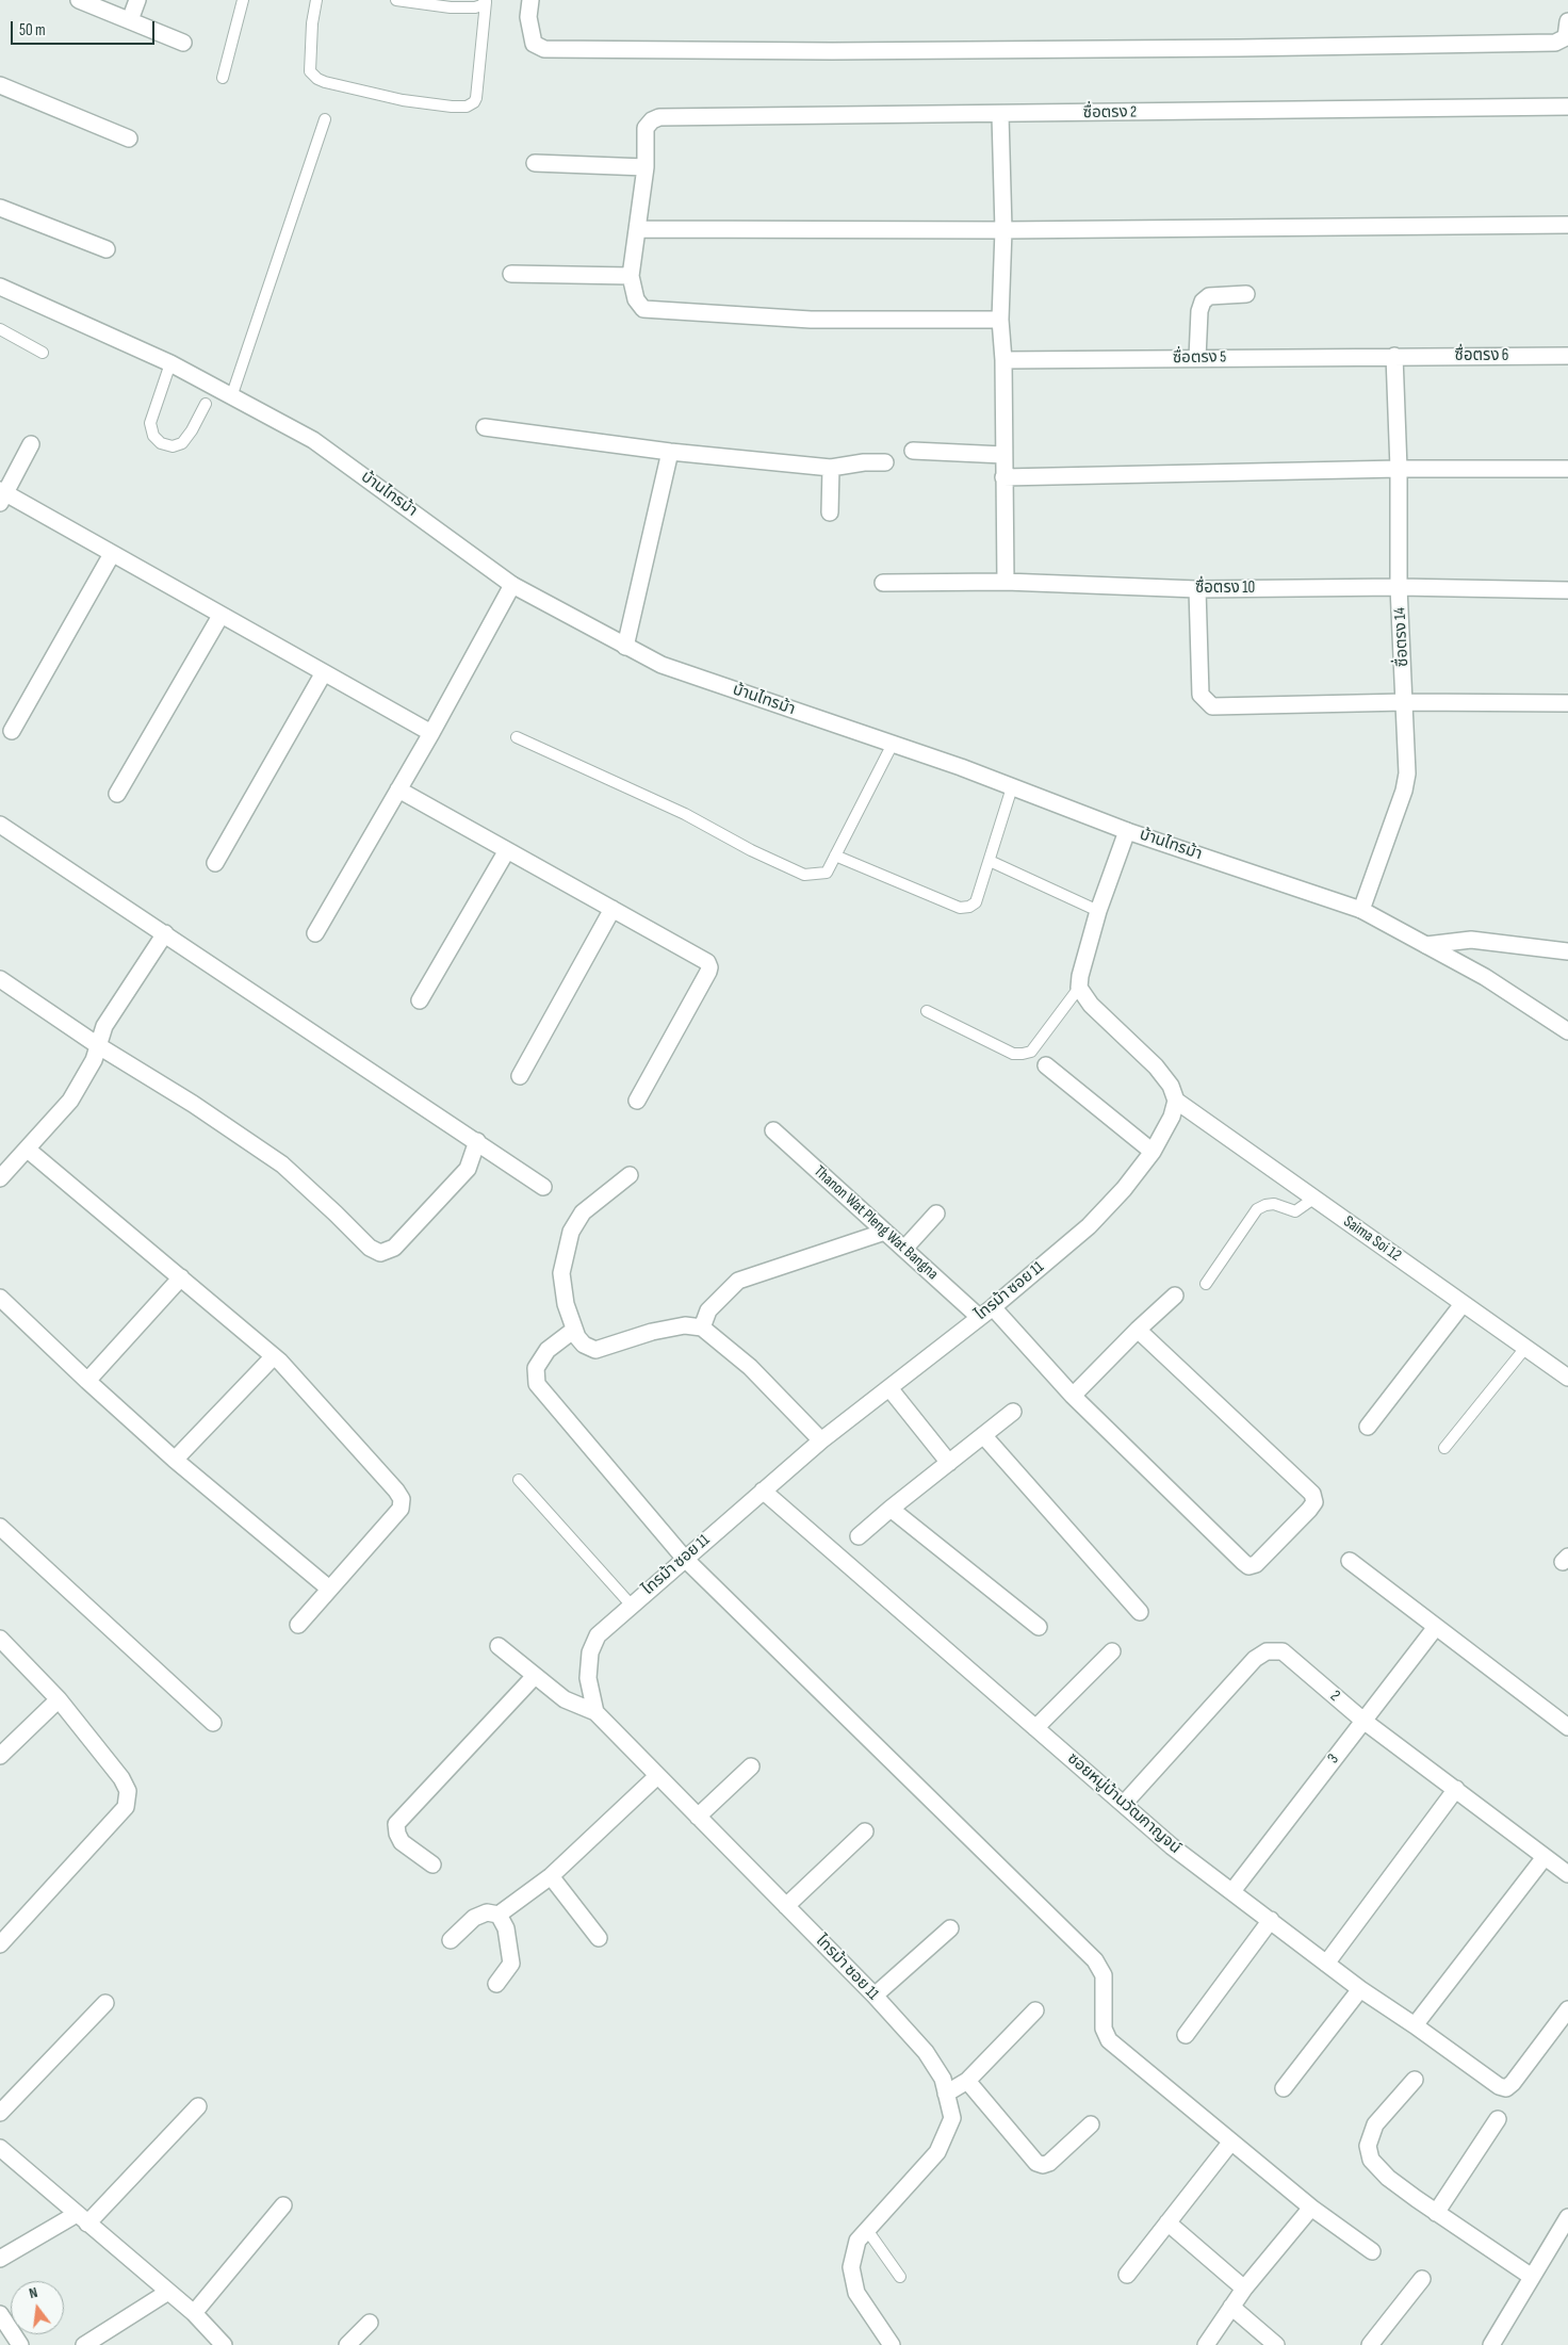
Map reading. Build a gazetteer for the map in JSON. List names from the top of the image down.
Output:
{
  "streets": {
    "street": [
      "ซื่อตรง 2",
      "ซื่อตรง 6",
      "ซื่อตรง 5",
      "บ้านไทรม้า",
      "ซื่อตรง 10",
      "ซื่อตรง 14",
      "Thanon Wat Pleng Wat Bangna",
      "Saima Soi 12",
      "ไทรม้า ซอย 11",
      "2",
      "3",
      "ซอยหมู่บ้านวัฒกาญจน์"
    ]
  },
  "crossings": [
    ["ซื่อตรง 6", "ซื่อตรง 5"],
    ["ซื่อตรง 6", "ซื่อตรง 14"],
    ["ซื่อตรง 5", "ซื่อตรง 14"],
    ["บ้านไทรม้า", "ซื่อตรง 14"],
    ["ซื่อตรง 10", "ซื่อตรง 14"],
    ["Thanon Wat Pleng Wat Bangna", "ไทรม้า ซอย 11"],
    ["Saima Soi 12", "ไทรม้า ซอย 11"],
    ["ไทรม้า ซอย 11", "ซอยหมู่บ้านวัฒกาญจน์"],
    ["2", "3"],
    ["2", "ซอยหมู่บ้านวัฒกาญจน์"],
    ["3", "ซอยหมู่บ้านวัฒกาญจน์"]
  ],
  "scale_bar": "50 m",
  "north": "top"
}
